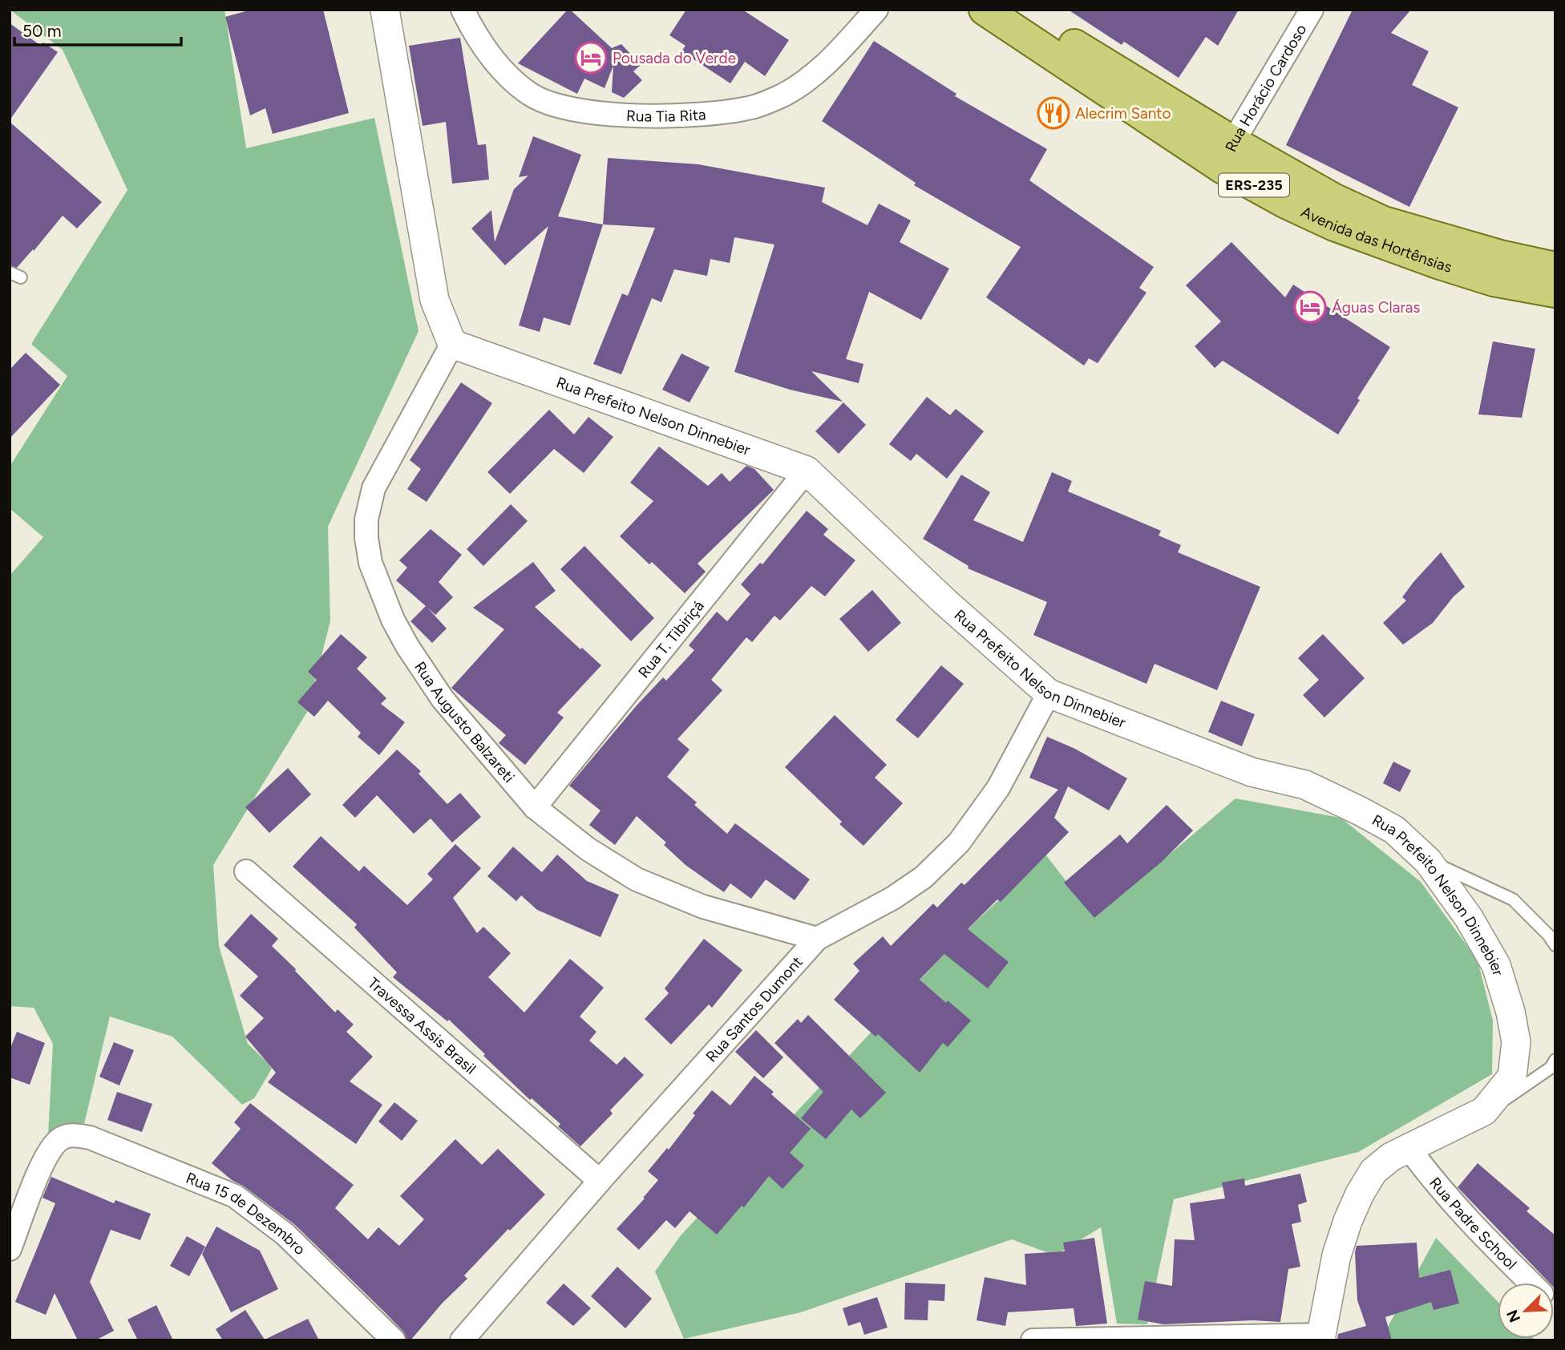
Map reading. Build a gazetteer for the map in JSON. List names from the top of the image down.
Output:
{
  "streets": {
    "main road": ["ERS-235", "Avenida das Hortênsias"],
    "street": [
      "Rua Horácio Cardoso",
      "Rua Tia Rita",
      "Rua Prefeito Nelson Dinnebier",
      "Rua T. Tibiriçá",
      "Rua Augusto Balzareti",
      "Rua Santos Dumont",
      "Travessa Assis Brasil",
      "Rua 15 de Dezembro",
      "Rua Padre School"
    ]
  },
  "crossings": [
    ["Rua Horácio Cardoso", "Avenida das Hortênsias"],
    ["Rua Prefeito Nelson Dinnebier", "Rua T. Tibiriçá"],
    ["Rua Prefeito Nelson Dinnebier", "Rua Augusto Balzareti"],
    ["Rua Prefeito Nelson Dinnebier", "Rua Santos Dumont"],
    ["Rua Prefeito Nelson Dinnebier", "Rua Padre School"],
    ["Rua T. Tibiriçá", "Rua Augusto Balzareti"],
    ["Rua Augusto Balzareti", "Rua Santos Dumont"],
    ["Rua Santos Dumont", "Travessa Assis Brasil"]
  ],
  "places": {
    "hotel": ["Pousada do Verde", "Águas Claras"],
    "restaurant": ["Alecrim Santo"]
  },
  "scale_bar": "50 m",
  "north": "bottom left"
}
